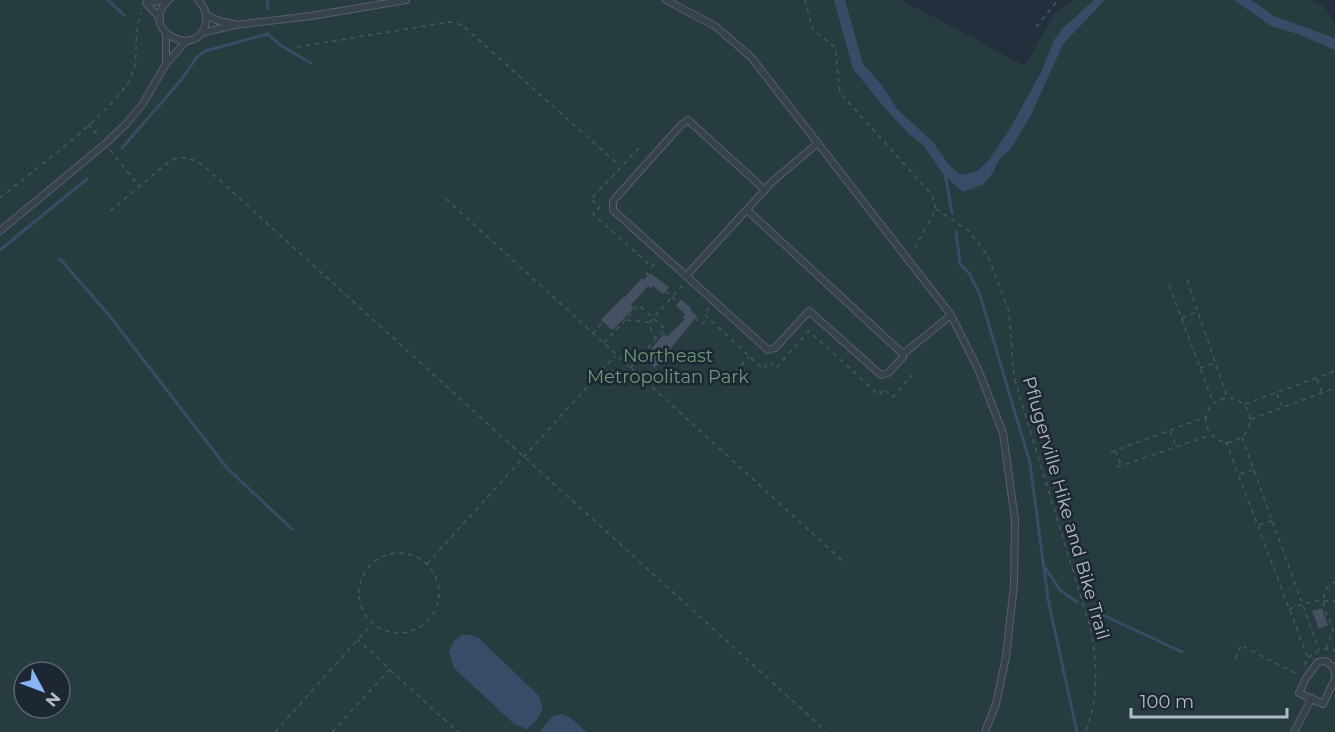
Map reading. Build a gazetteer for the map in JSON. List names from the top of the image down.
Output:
{
  "streets": {
    "path": ["Pflugerville Hike and Bike Trail"]
  },
  "parks": ["Northeast Metropolitan Park"],
  "scale_bar": "100 m",
  "north": "bottom right"
}
